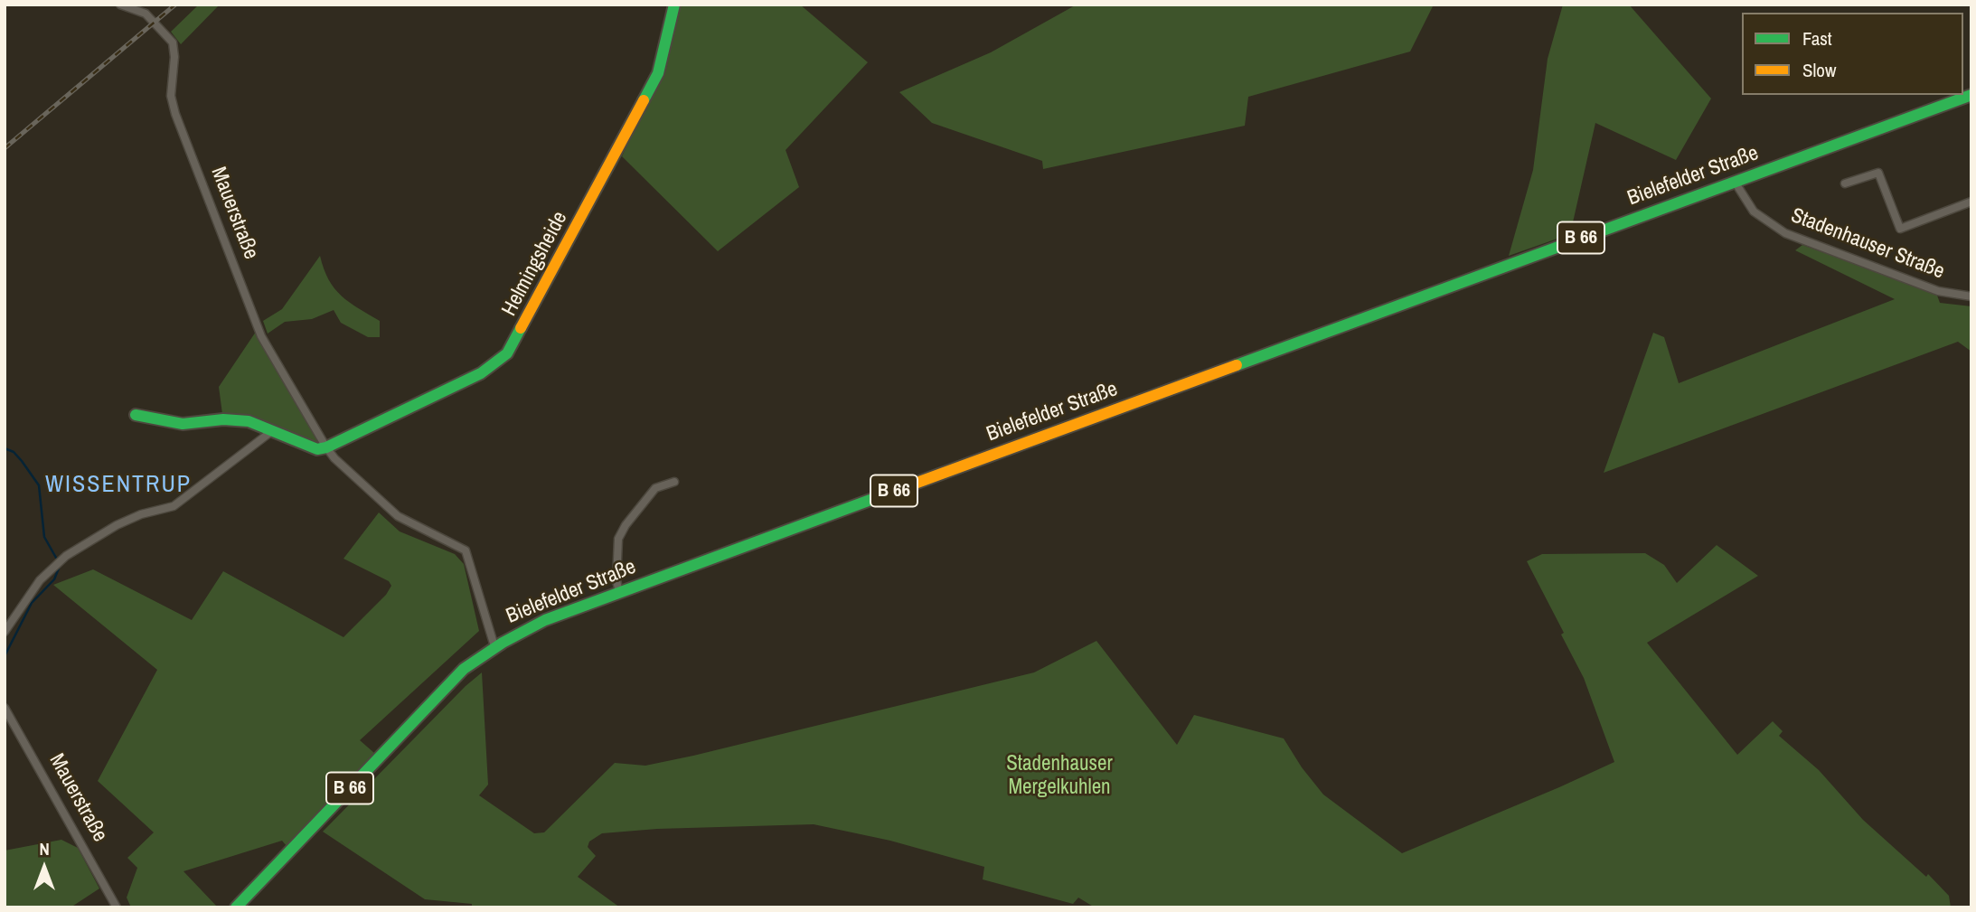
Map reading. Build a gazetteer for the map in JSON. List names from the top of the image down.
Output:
{
  "streets": {
    "main road": ["Bielefelder Straße", "B 66", "Helmingsheide"],
    "street": ["Mauerstraße", "Stadenhauser Straße"]
  },
  "crossings": [
    ["Bielefelder Straße", "Mauerstraße"],
    ["Bielefelder Straße", "Stadenhauser Straße"],
    ["Mauerstraße", "Helmingsheide"]
  ],
  "districts": ["WISSENTRUP"],
  "parks": ["Stadenhauser Mergelkuhlen"],
  "legend": ["Fast", "Slow"],
  "north": "top"
}
